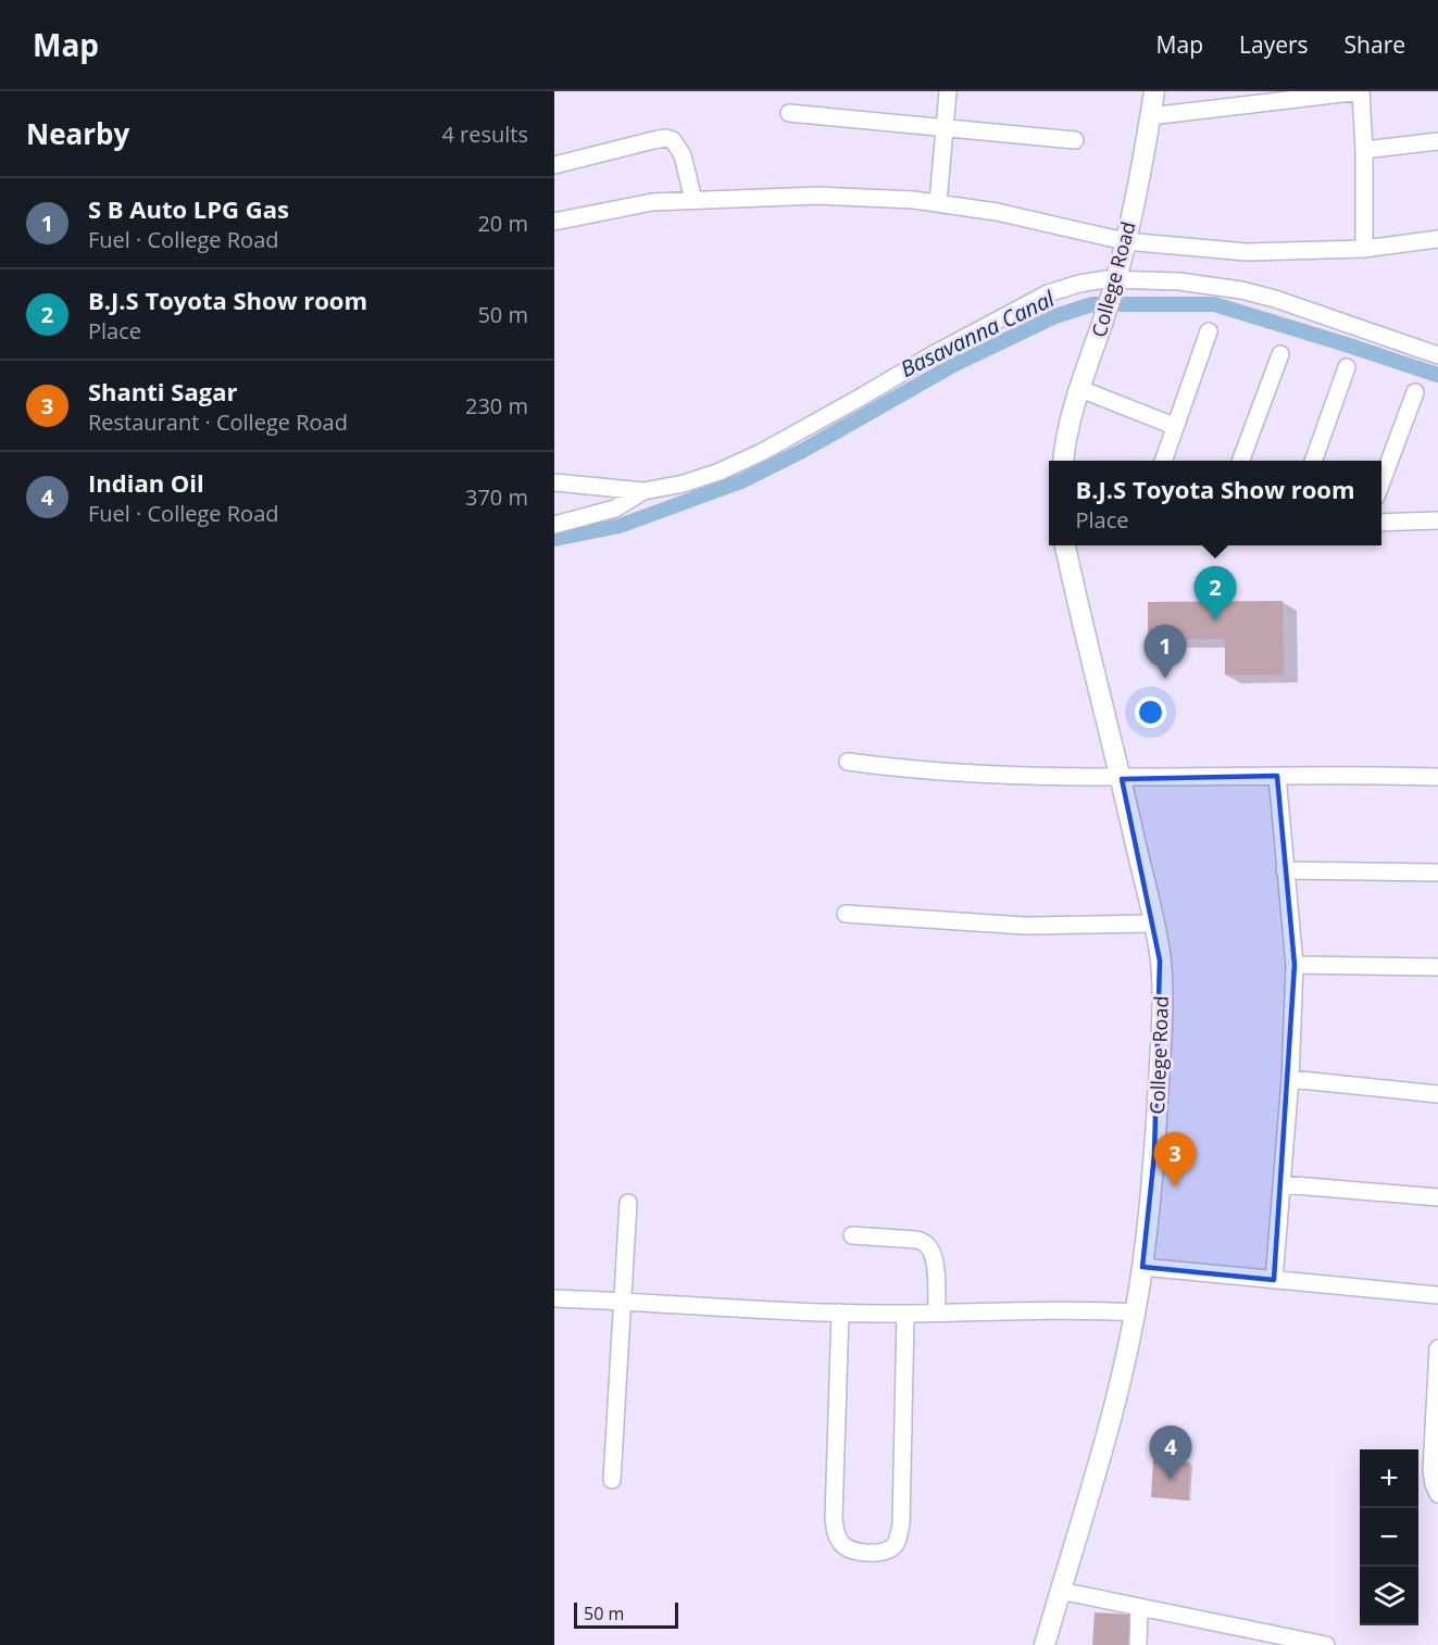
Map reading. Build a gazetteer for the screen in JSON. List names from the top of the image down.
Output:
{
  "streets": {
    "main road": ["College Road"]
  },
  "water": ["Basavanna Canal"],
  "scale_bar": "50 m",
  "page": {
    "header": "Map",
    "nav": ["Map", "Layers", "Share"],
    "heading": ["Nearby", "4 results"],
    "list": [
      {
        "mark": "1",
        "name": "S B Auto LPG Gas",
        "note": "Fuel · College Road",
        "value": "20 m"
      },
      {
        "mark": "2",
        "name": "B.J.S Toyota Show room",
        "note": "Place",
        "value": "50 m"
      },
      {
        "mark": "3",
        "name": "Shanti Sagar",
        "note": "Restaurant · College Road",
        "value": "230 m"
      },
      {
        "mark": "4",
        "name": "Indian Oil",
        "note": "Fuel · College Road",
        "value": "370 m"
      }
    ],
    "popup": ["B.J.S Toyota Show room", "Place"],
    "pins": [
      "2",
      "1",
      "3",
      "4"
    ],
    "map_buttons": ["+", "−"],
    "scale": "50 m"
  }
}
